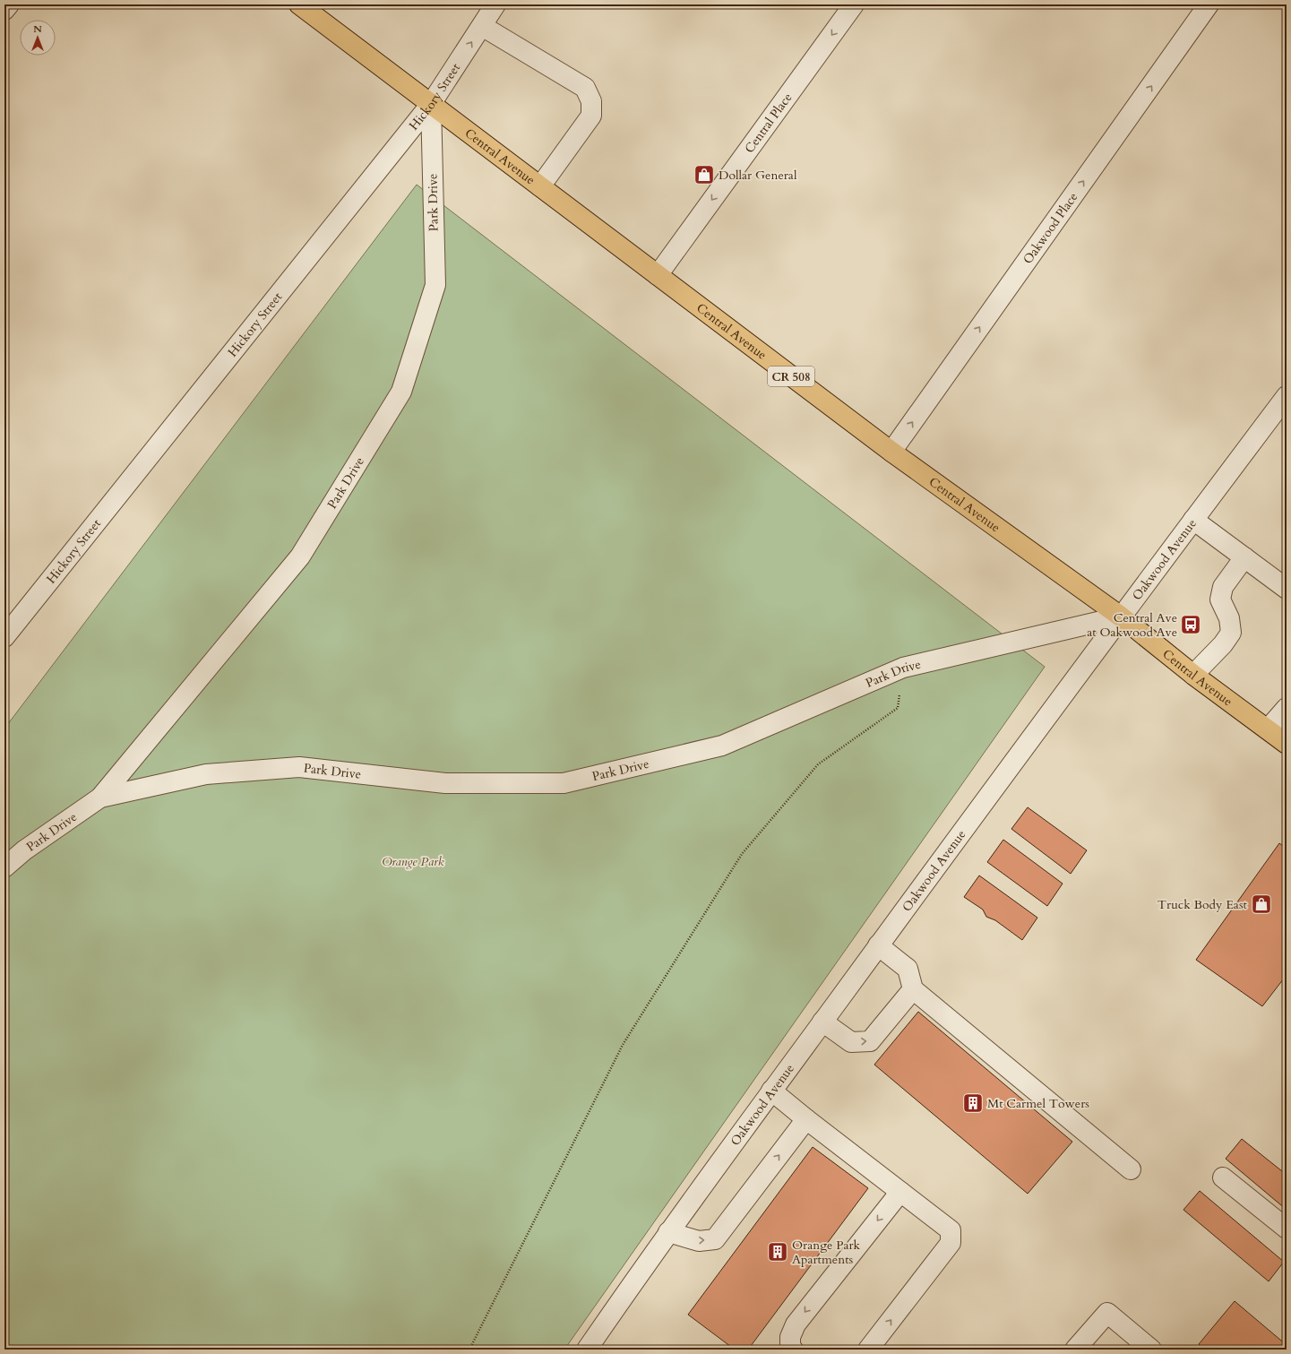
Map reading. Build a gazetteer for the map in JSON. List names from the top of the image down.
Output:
{
  "streets": {
    "main road": ["Central Avenue", "CR 508"],
    "street": [
      "Hickory Street",
      "Central Place",
      "Park Drive",
      "Oakwood Place",
      "Oakwood Avenue"
    ]
  },
  "crossings": [
    ["Hickory Street", "Central Avenue"],
    ["Hickory Street", "Park Drive"],
    ["Central Place", "Central Avenue"],
    ["Central Avenue", "Park Drive"],
    ["Central Avenue", "Oakwood Place"],
    ["Central Avenue", "Oakwood Avenue"],
    ["Park Drive", "Oakwood Avenue"]
  ],
  "one_way": ["Central Place", "Oakwood Place"],
  "parks": ["Orange Park"],
  "places": {
    "shop": ["Dollar General", "Truck Body East"],
    "bus stop": ["Central Ave at Oakwood Ave"],
    "building": ["Mt Carmel Towers", "Orange Park Apartments"]
  },
  "north": "top"
}
